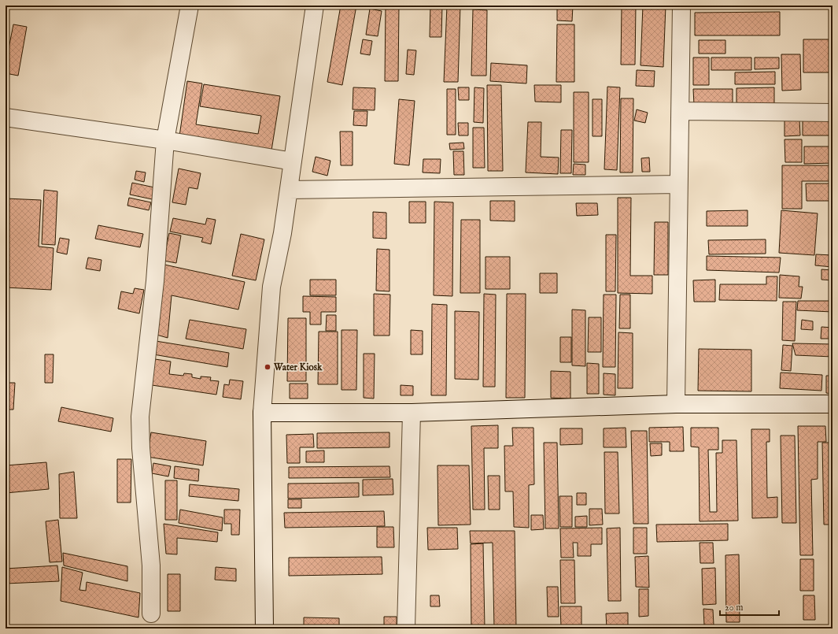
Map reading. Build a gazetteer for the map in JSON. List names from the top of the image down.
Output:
{
  "places": ["Water Kiosk"],
  "scale_bar": "20 m"
}
